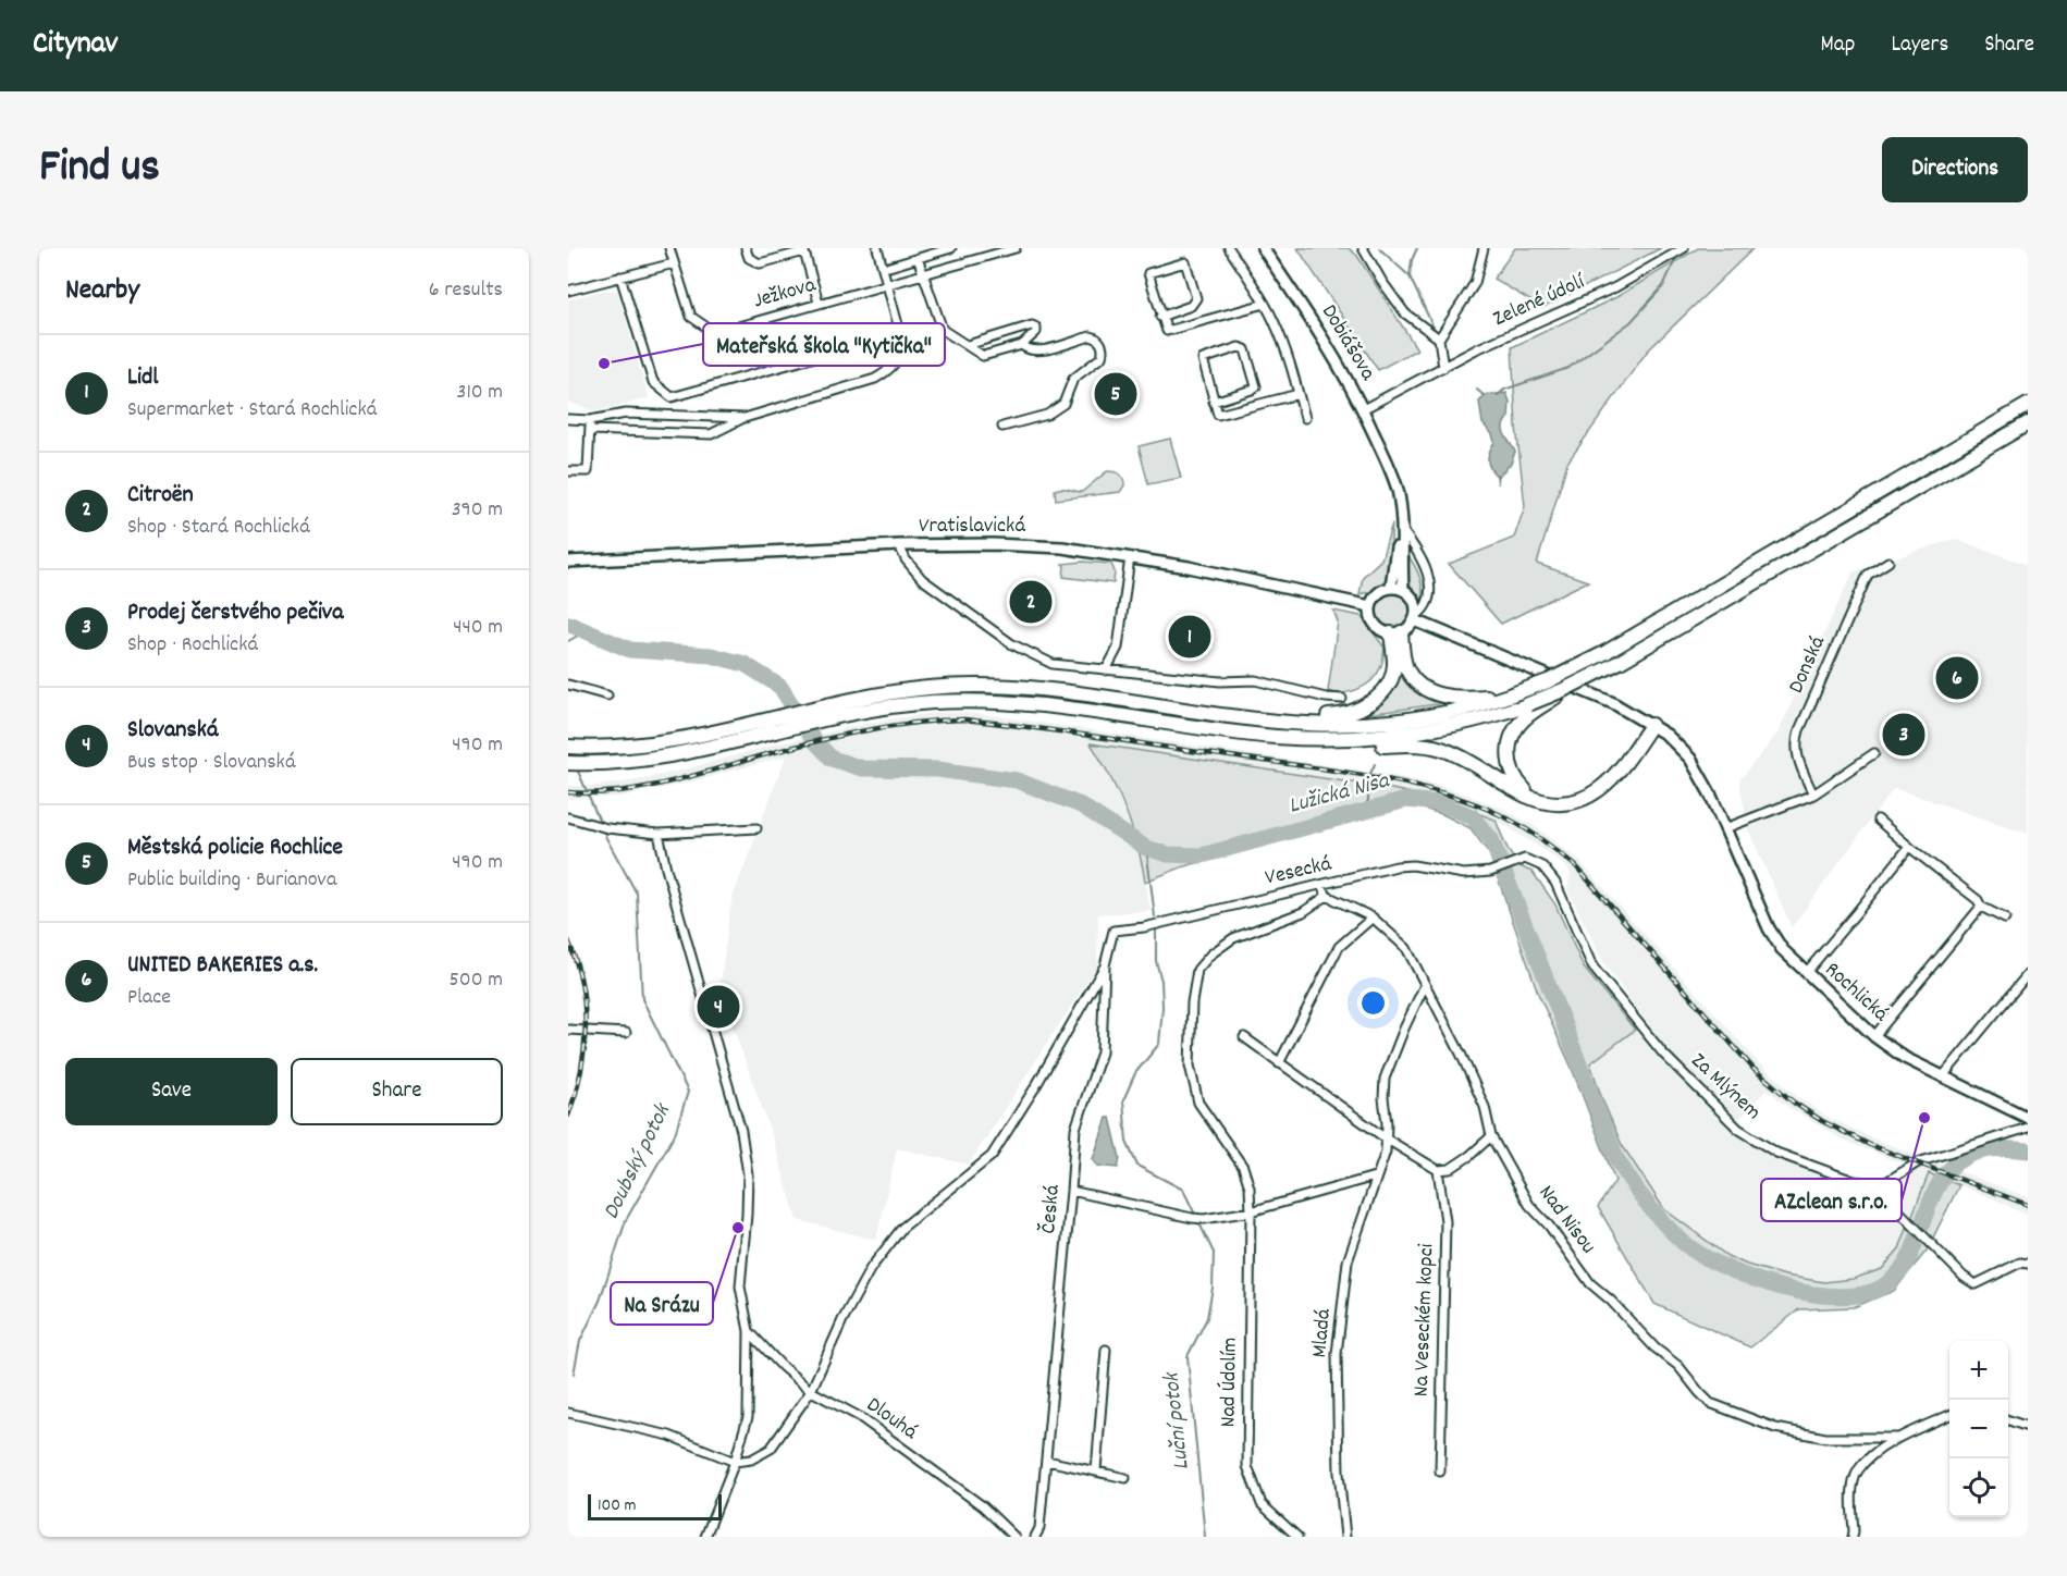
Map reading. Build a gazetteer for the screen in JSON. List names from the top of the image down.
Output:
{
  "streets": {
    "street": [
      "Ježkova",
      "Zelené údolí",
      "Dobiášova",
      "Vratislavická",
      "Donská",
      "Vesecká",
      "Rochlická",
      "Za Mlýnem",
      "Česká",
      "Nad Nisou",
      "Na Veseckém kopci",
      "Mladá",
      "Nad Údolím",
      "Dlouhá"
    ]
  },
  "crossings": [
    ["Zelené údolí", "Dobiášova"],
    ["Dobiášova", "Vratislavická"],
    ["Dobiášova", "Rochlická"],
    ["Vratislavická", "Rochlická"],
    ["Vesecká", "Za Mlýnem"],
    ["Vesecká", "Česká"],
    ["Nad Nisou", "Mladá"],
    ["Nad Nisou", "Nad Údolím"]
  ],
  "water": ["Lužická Nisa", "Doubský potok", "Luční potok"],
  "places": ["Mateřská škola \"Kytička\"", "AZclean s.r.o.", "Na Srázu"],
  "scale_bar": "100 m",
  "page": {
    "header": "Citynav",
    "nav": ["Map", "Layers", "Share"],
    "title": "Find us",
    "buttons": [
      "Directions",
      ["Save", "Share"]
    ],
    "heading": ["Nearby", "6 results"],
    "list": [
      {
        "mark": "1",
        "name": "Lidl",
        "note": "Supermarket · Stará Rochlická",
        "value": "310 m"
      },
      {
        "mark": "2",
        "name": "Citroën",
        "note": "Shop · Stará Rochlická",
        "value": "390 m"
      },
      {
        "mark": "3",
        "name": "Prodej čerstvého pečiva",
        "note": "Shop · Rochlická",
        "value": "440 m"
      },
      {
        "mark": "4",
        "name": "Slovanská",
        "note": "Bus stop · Slovanská",
        "value": "490 m"
      },
      {
        "mark": "5",
        "name": "Městská policie Rochlice",
        "note": "Public building · Burianova",
        "value": "490 m"
      },
      {
        "mark": "6",
        "name": "UNITED BAKERIES a.s.",
        "note": "Place",
        "value": "500 m"
      }
    ],
    "pins": [
      "5",
      "2",
      "1",
      "6",
      "3",
      "4"
    ],
    "map_buttons": ["+", "−"],
    "scale": "100 m"
  }
}
